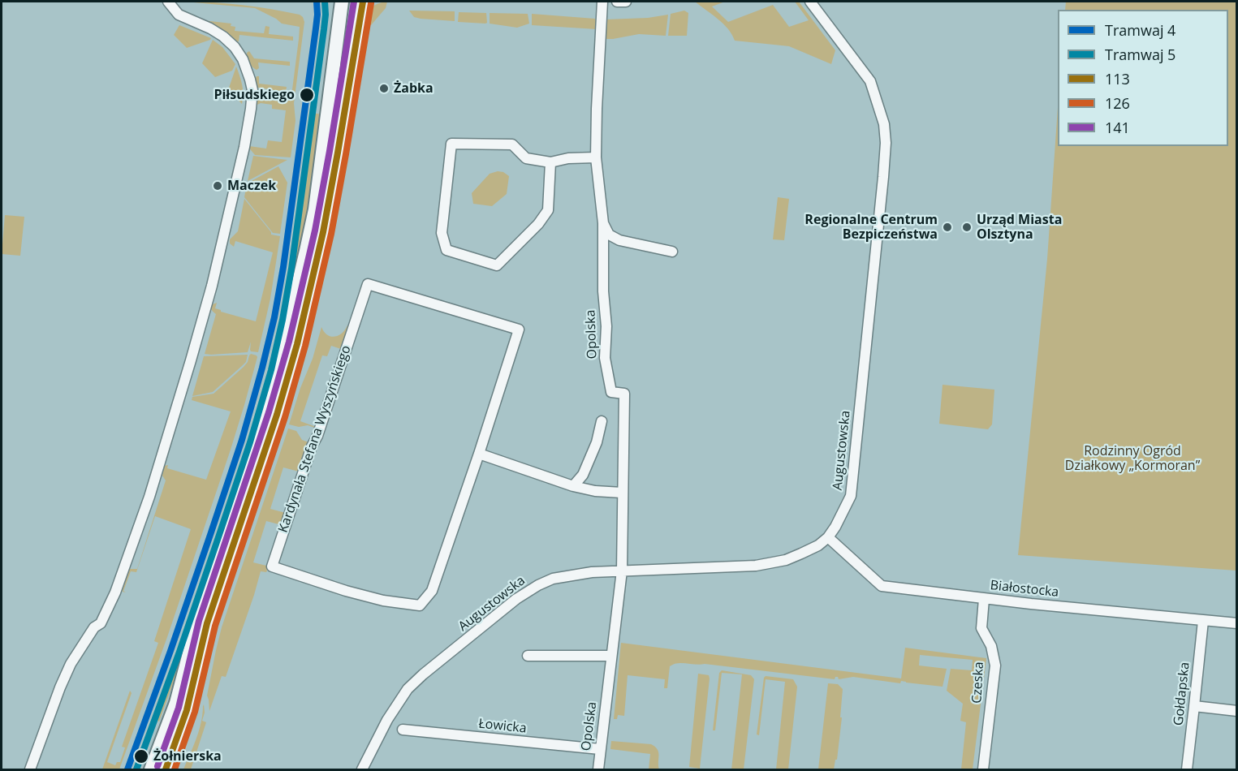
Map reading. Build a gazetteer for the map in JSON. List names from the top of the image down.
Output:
{
  "streets": {
    "street": [
      "Opolska",
      "Kardynała Stefana Wyszyńskiego",
      "Augustowska",
      "Białostocka",
      "Czeska",
      "Gołdapska",
      "Łowicka"
    ]
  },
  "crossings": [
    ["Opolska", "Augustowska"],
    ["Opolska", "Łowicka"],
    ["Augustowska", "Białostocka"],
    ["Białostocka", "Czeska"],
    ["Białostocka", "Gołdapska"]
  ],
  "parks": ["Rodzinny Ogród Działkowy „Kormoran”"],
  "places": [
    "Żabka",
    "Piłsudskiego",
    "Maczek",
    "Regionalne Centrum Bezpiczeństwa",
    "Urząd Miasta Olsztyna",
    "Żołnierska"
  ],
  "lines": [
    "tram line 4",
    "tram line 5",
    "transit line 113",
    "transit line 141",
    "transit line 126"
  ],
  "legend": [
    "Tramwaj 4",
    "Tramwaj 5",
    "113",
    "126",
    "141"
  ]
}
